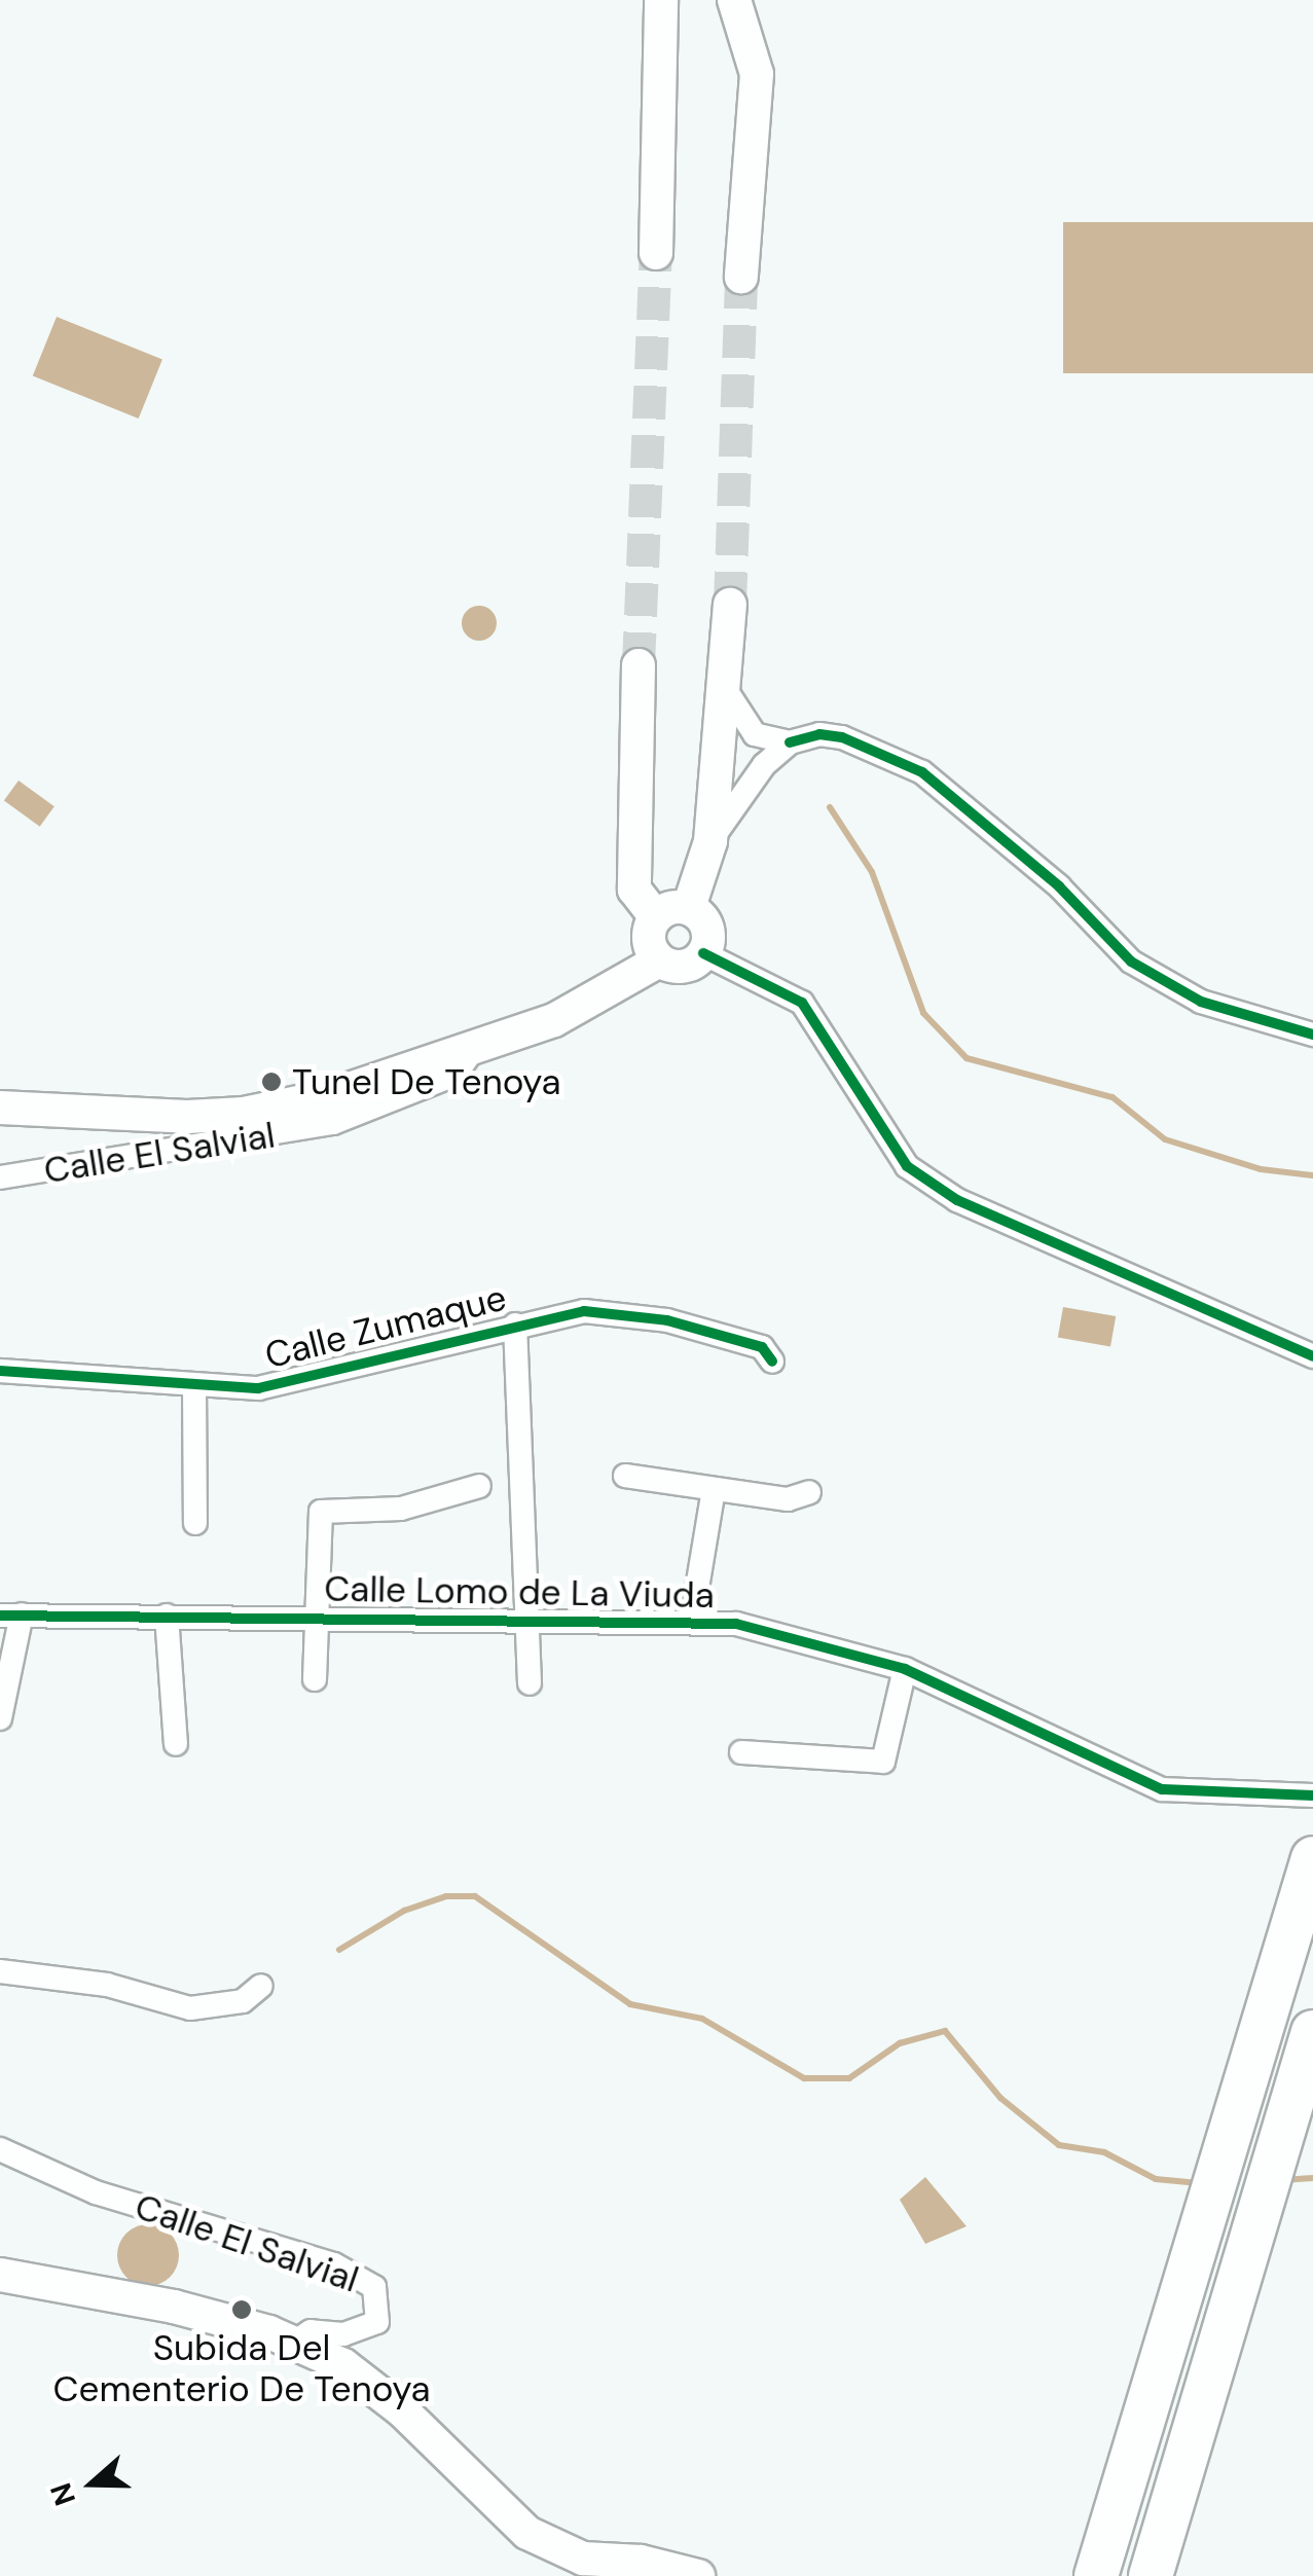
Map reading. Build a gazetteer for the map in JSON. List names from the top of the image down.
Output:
{
  "streets": {
    "street": ["Calle El Salvial", "Calle Zumaque", "Calle Lomo de La Viuda"]
  },
  "places": ["Tunel De Tenoya", "Subida Del Cementerio De Tenoya"],
  "north": "left"
}
